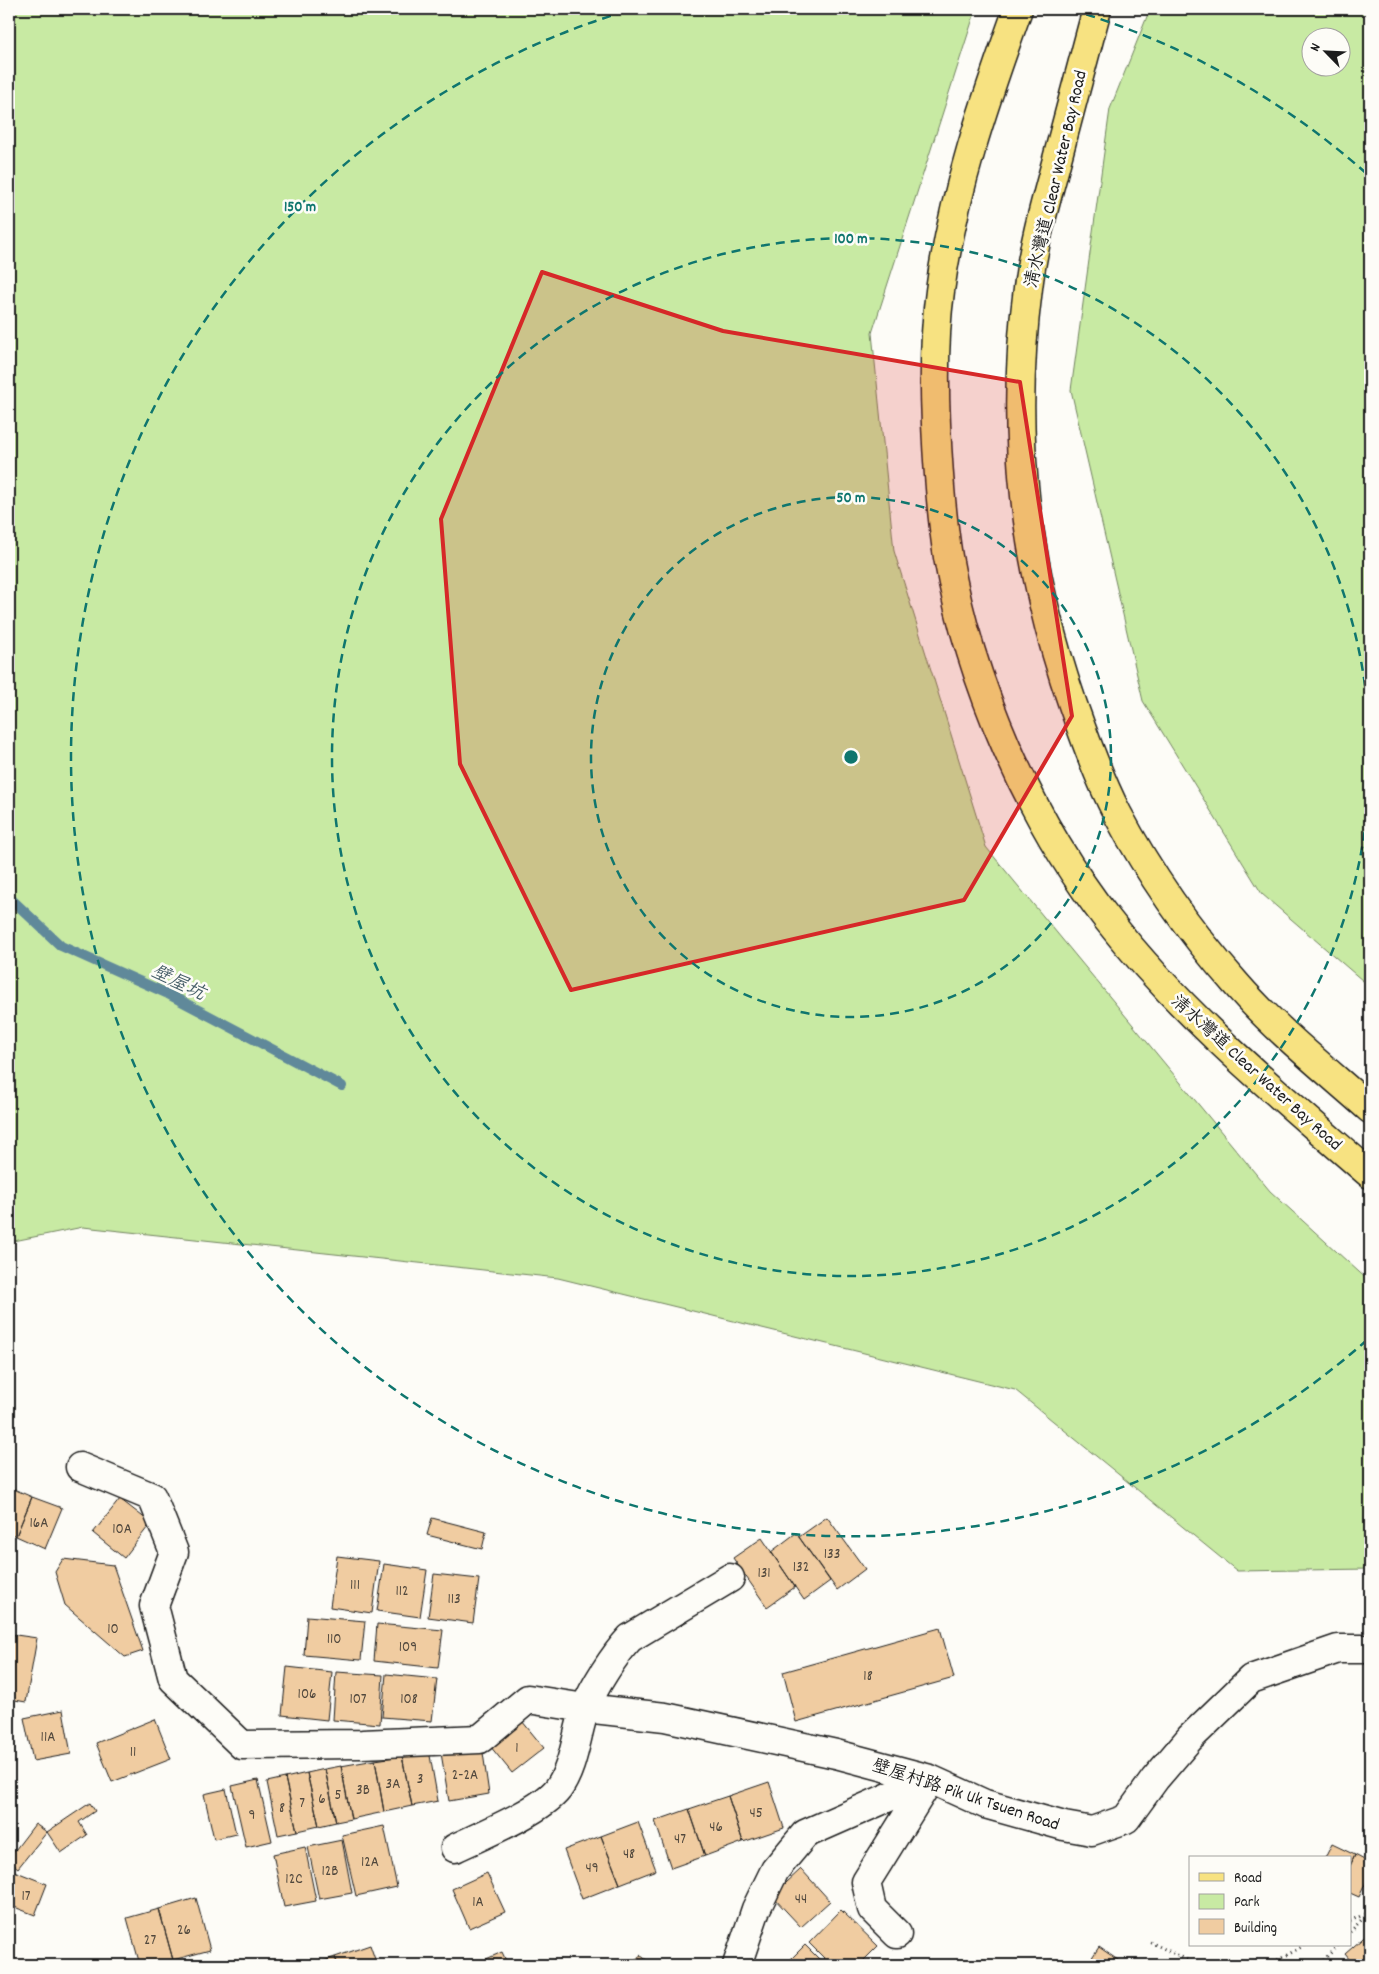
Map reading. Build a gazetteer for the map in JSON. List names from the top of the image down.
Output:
{
  "streets": {
    "main road": ["清水灣道 Clear Water Bay Road"],
    "street": ["壁屋村路 Pik Uk Tsuen Road"]
  },
  "water": ["壁屋坑"],
  "house_numbers": [
    "16A",
    "10A",
    "133",
    "132",
    "131",
    "111",
    "112",
    "113",
    "10",
    "110",
    "109",
    "18",
    "106",
    "107",
    "108",
    "11A",
    "1",
    "11",
    "2-2A",
    "3",
    "3A",
    "3B",
    "5",
    "6",
    "7",
    "8",
    "45",
    "9",
    "46",
    "47",
    "48",
    "12A",
    "49",
    "12B",
    "12C",
    "17",
    "44",
    "1A",
    "26",
    "27"
  ],
  "legend": ["Road", "Park", "Building"],
  "north": "top left",
  "rings": ["150 m", "100 m", "50 m"]
}
